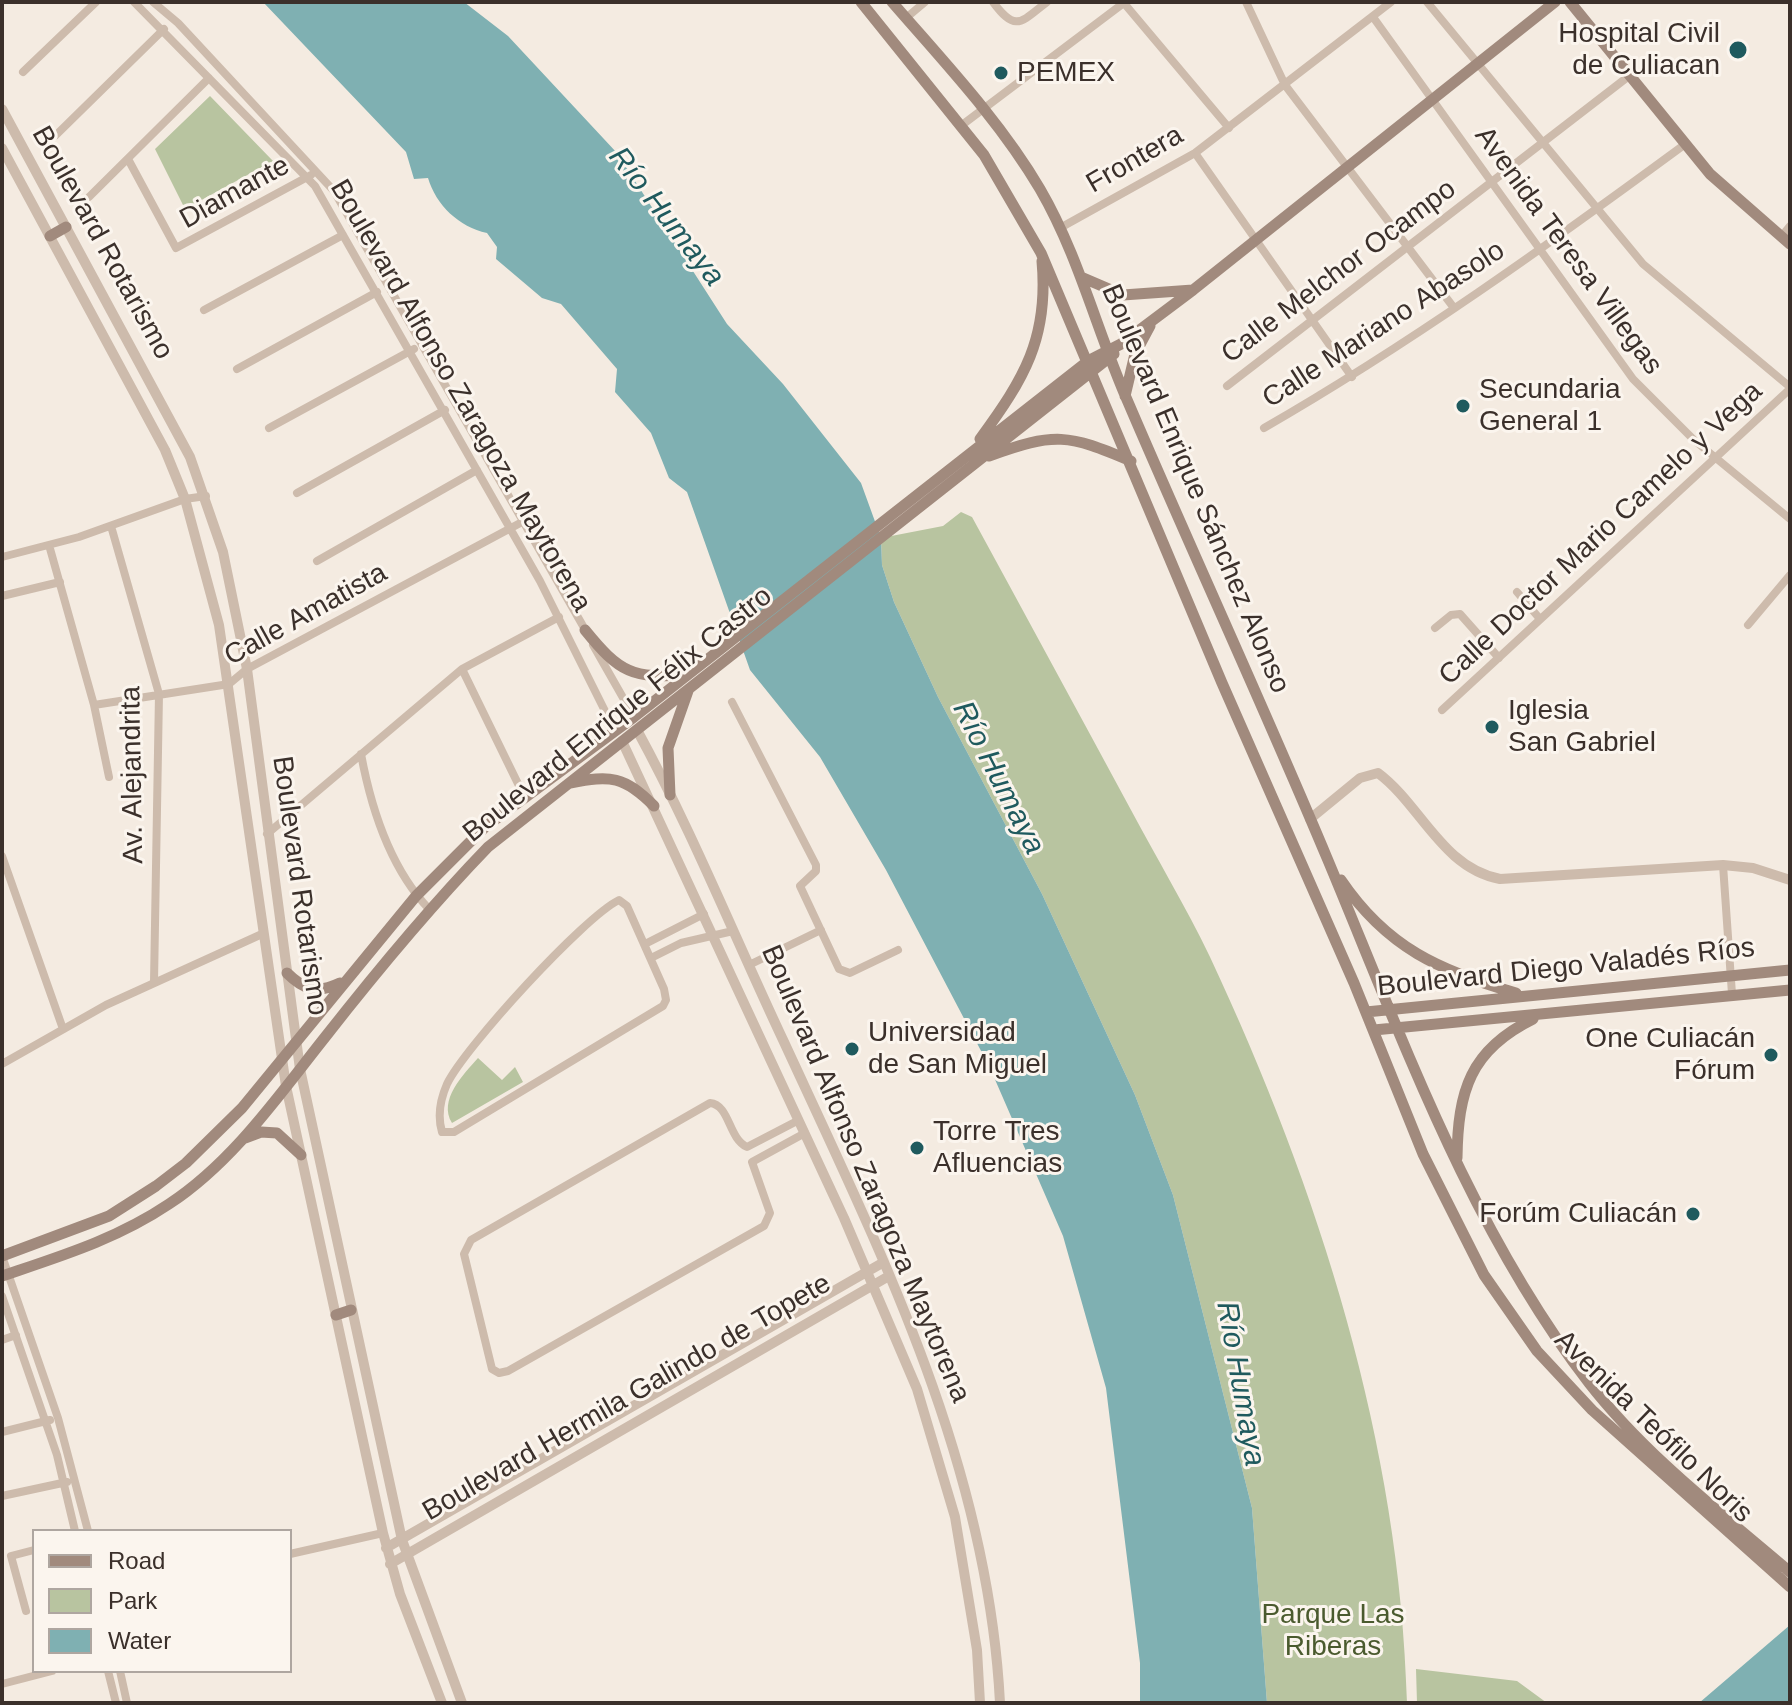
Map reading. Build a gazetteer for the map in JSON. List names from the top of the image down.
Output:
{
  "streets": {
    "main road": [
      "Boulevard Enrique Sánchez Alonso",
      "Boulevard Enrique Félix Castro",
      "Boulevard Diego Valadés Ríos",
      "Avenida Teófilo Noris"
    ],
    "street": [
      "Frontera",
      "Diamante",
      "Boulevard Rotarismo",
      "Avenida Teresa Villegas",
      "Calle Melchor Ocampo",
      "Calle Mariano Abasolo",
      "Boulevard Alfonso Zaragoza Maytorena",
      "Calle Doctor Mario Camelo y Vega",
      "Calle Amatista",
      "Av. Alejandrita",
      "Boulevard Hermila Galindo de Topete"
    ]
  },
  "crossings": [
    ["Frontera", "Avenida Teresa Villegas"],
    ["Frontera", "Boulevard Enrique Sánchez Alonso"],
    ["Diamante", "Boulevard Alfonso Zaragoza Maytorena"],
    ["Boulevard Rotarismo", "Calle Amatista"],
    ["Boulevard Rotarismo", "Boulevard Enrique Félix Castro"],
    ["Boulevard Rotarismo", "Boulevard Hermila Galindo de Topete"],
    ["Avenida Teresa Villegas", "Calle Melchor Ocampo"],
    ["Avenida Teresa Villegas", "Calle Mariano Abasolo"],
    ["Avenida Teresa Villegas", "Calle Doctor Mario Camelo y Vega"],
    ["Boulevard Alfonso Zaragoza Maytorena", "Calle Amatista"],
    ["Boulevard Alfonso Zaragoza Maytorena", "Boulevard Enrique Félix Castro"],
    ["Boulevard Alfonso Zaragoza Maytorena", "Boulevard Hermila Galindo de Topete"],
    ["Boulevard Enrique Sánchez Alonso", "Boulevard Enrique Félix Castro"],
    ["Boulevard Enrique Sánchez Alonso", "Boulevard Diego Valadés Ríos"],
    ["Boulevard Enrique Sánchez Alonso", "Avenida Teófilo Noris"],
    ["Calle Amatista", "Av. Alejandrita"],
    ["Boulevard Diego Valadés Ríos", "Avenida Teófilo Noris"]
  ],
  "water": ["Río Humaya"],
  "parks": ["Parque Las Riberas"],
  "places": [
    "Hospital Civil de Culiacan",
    "PEMEX",
    "Secundaria General 1",
    "Iglesia San Gabriel",
    "Universidad de San Miguel",
    "One Culiacán Fórum",
    "Torre Tres Afluencias",
    "Forúm Culiacán"
  ],
  "legend": ["Road", "Park", "Water"]
}
